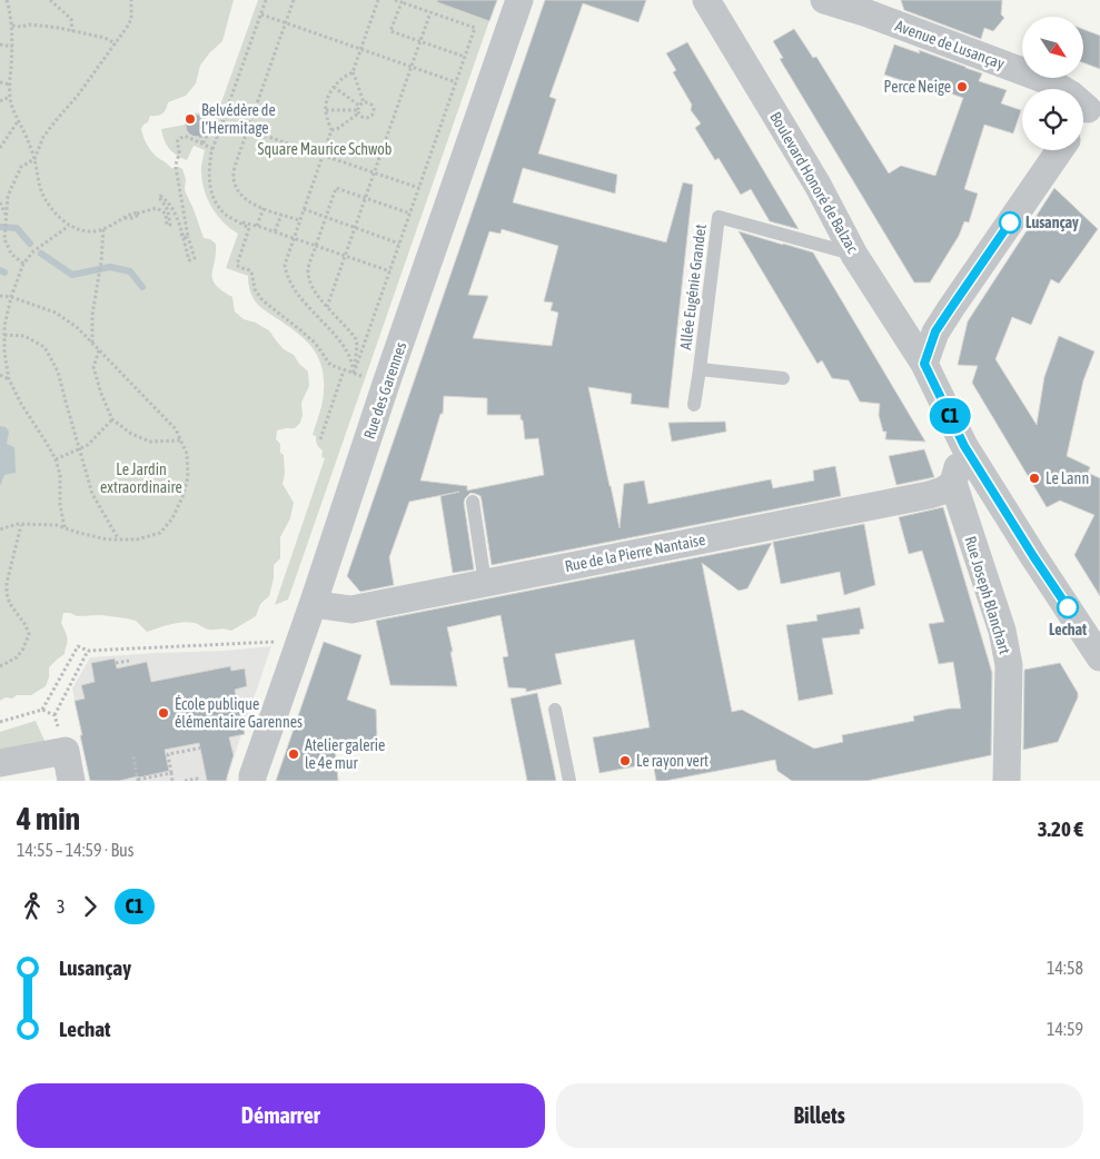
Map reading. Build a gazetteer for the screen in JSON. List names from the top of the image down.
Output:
{
  "streets": {
    "street": [
      "Avenue de Lusançay",
      "Boulevard Honoré de Balzac",
      "Rue des Garennes",
      "Rue de la Pierre Nantaise",
      "Rue Joseph Blanchart"
    ],
    "lane": ["Allée Eugénie Grandet"]
  },
  "crossings": [
    ["Boulevard Honoré de Balzac", "Allée Eugénie Grandet"],
    ["Rue des Garennes", "Rue de la Pierre Nantaise"],
    ["Rue de la Pierre Nantaise", "Rue Joseph Blanchart"]
  ],
  "parks": ["Square Maurice Schwob", "Le Jardin extraordinaire"],
  "places": [
    "Perce Neige",
    "Belvédère de l’Hermitage",
    "Lusançay",
    "Le Lann",
    "Lechat",
    "École publique élémentaire Garennes",
    "Atelier galerie le 4e mur",
    "Le rayon vert"
  ],
  "lines": ["bus line C1"],
  "north": "bottom right",
  "page": {
    "on_map": "C1",
    "heading": ["4 min", "14:55 – 14:59 · Bus", "3.20 €"],
    "legs": ["3", "C1"],
    "list": [
      {
        "name": "Lusançay",
        "value": "14:58"
      },
      {
        "name": "Lechat",
        "value": "14:59"
      }
    ],
    "buttons": ["Démarrer", "Billets"]
  }
}
